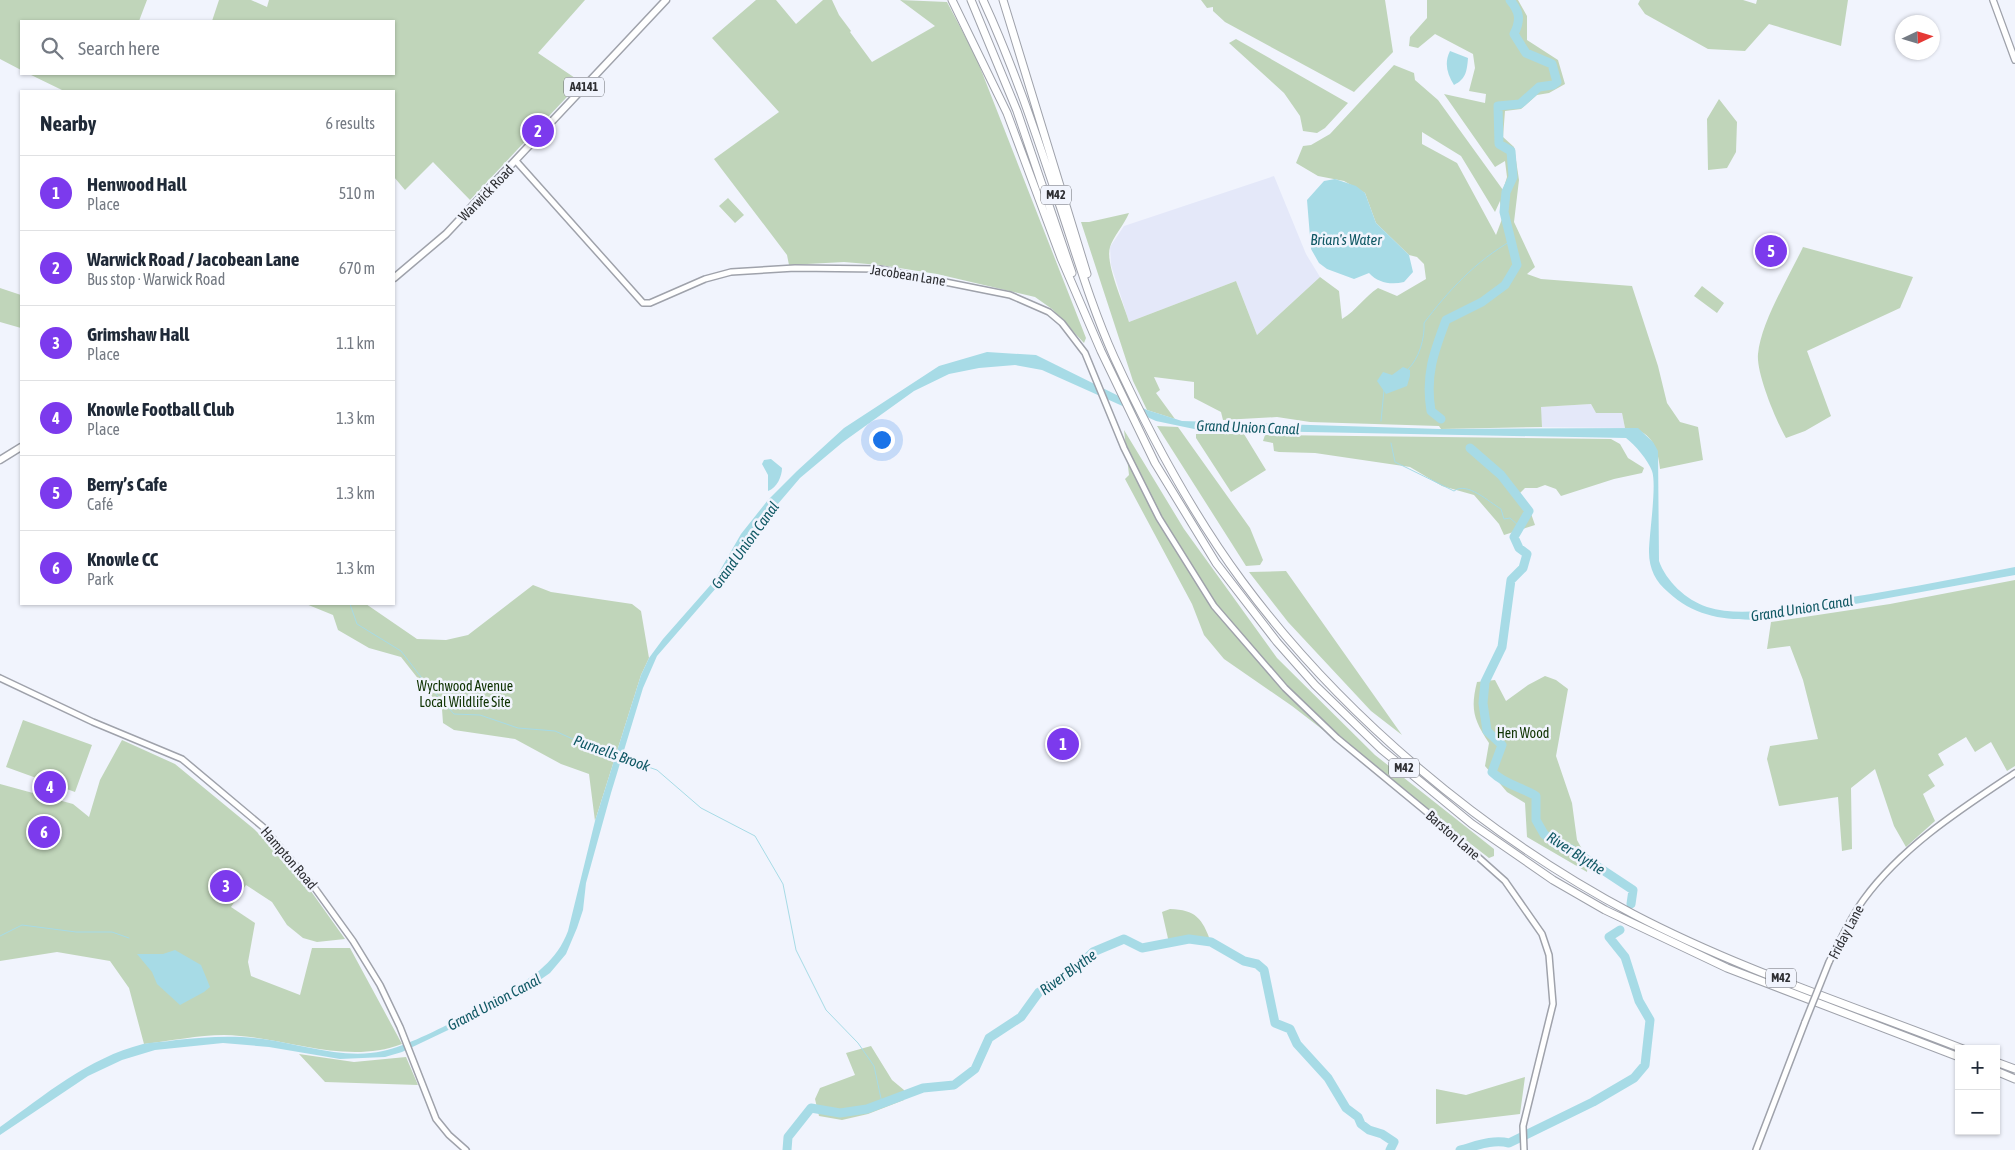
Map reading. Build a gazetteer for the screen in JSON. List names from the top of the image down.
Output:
{
  "streets": {
    "highway": ["M42"],
    "main road": ["A4141", "Warwick Road"],
    "street": [
      "Jacobean Lane",
      "Barston Lane",
      "Hampton Road",
      "Friday Lane"
    ]
  },
  "crossings": [
    ["A4141", "Warwick Road"],
    ["Warwick Road", "Jacobean Lane"],
    ["Jacobean Lane", "Barston Lane"]
  ],
  "water": [
    "Brian's Water",
    "Grand Union Canal",
    "Purnells Brook",
    "River Blythe"
  ],
  "parks": ["Wychwood Avenue Local Wildlife Site", "Hen Wood"],
  "north": "right",
  "page": {
    "search": "Search here",
    "heading": ["Nearby", "6 results"],
    "pins": [
      "2",
      "5",
      "1",
      "4",
      "6",
      "3"
    ],
    "list": [
      {
        "mark": "1",
        "name": "Henwood Hall",
        "note": "Place",
        "value": "510 m"
      },
      {
        "mark": "2",
        "name": "Warwick Road / Jacobean Lane",
        "note": "Bus stop · Warwick Road",
        "value": "670 m"
      },
      {
        "mark": "3",
        "name": "Grimshaw Hall",
        "note": "Place",
        "value": "1.1 km"
      },
      {
        "mark": "4",
        "name": "Knowle Football Club",
        "note": "Place",
        "value": "1.3 km"
      },
      {
        "mark": "5",
        "name": "Berry’s Cafe",
        "note": "Café",
        "value": "1.3 km"
      },
      {
        "mark": "6",
        "name": "Knowle CC",
        "note": "Park",
        "value": "1.3 km"
      }
    ],
    "map_buttons": ["+", "−"]
  }
}
